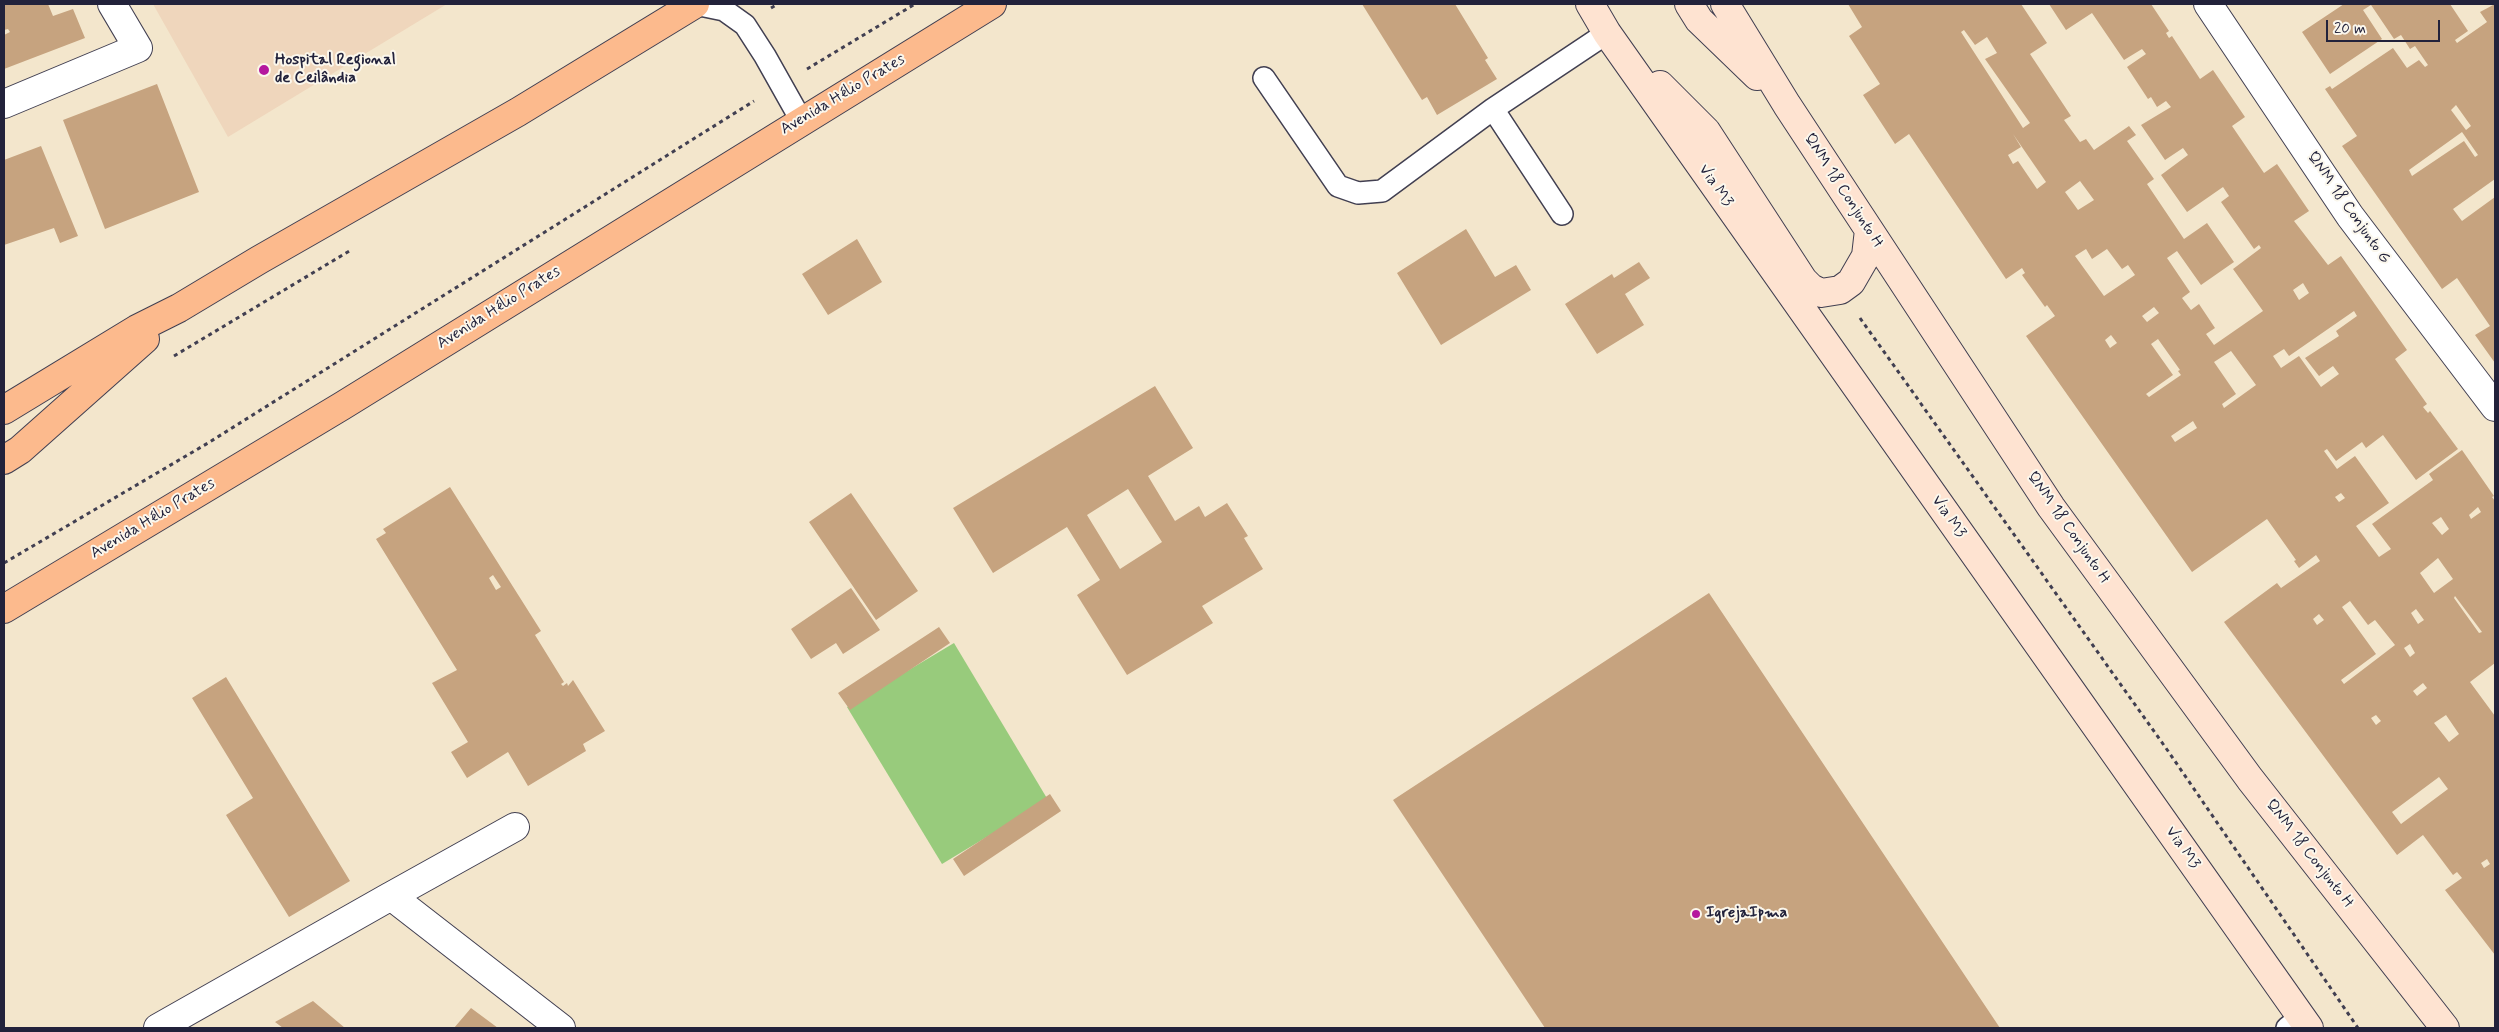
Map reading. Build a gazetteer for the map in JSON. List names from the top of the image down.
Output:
{
  "streets": {
    "main road": ["Avenida Hélio Prates", "Via M3", "QNM 18 Conjunto H"],
    "street": ["QNM 18 Conjunto G"]
  },
  "places": ["Hospital Regional de Ceilândia", "IgrejaIpma"],
  "scale_bar": "20 m"
}
